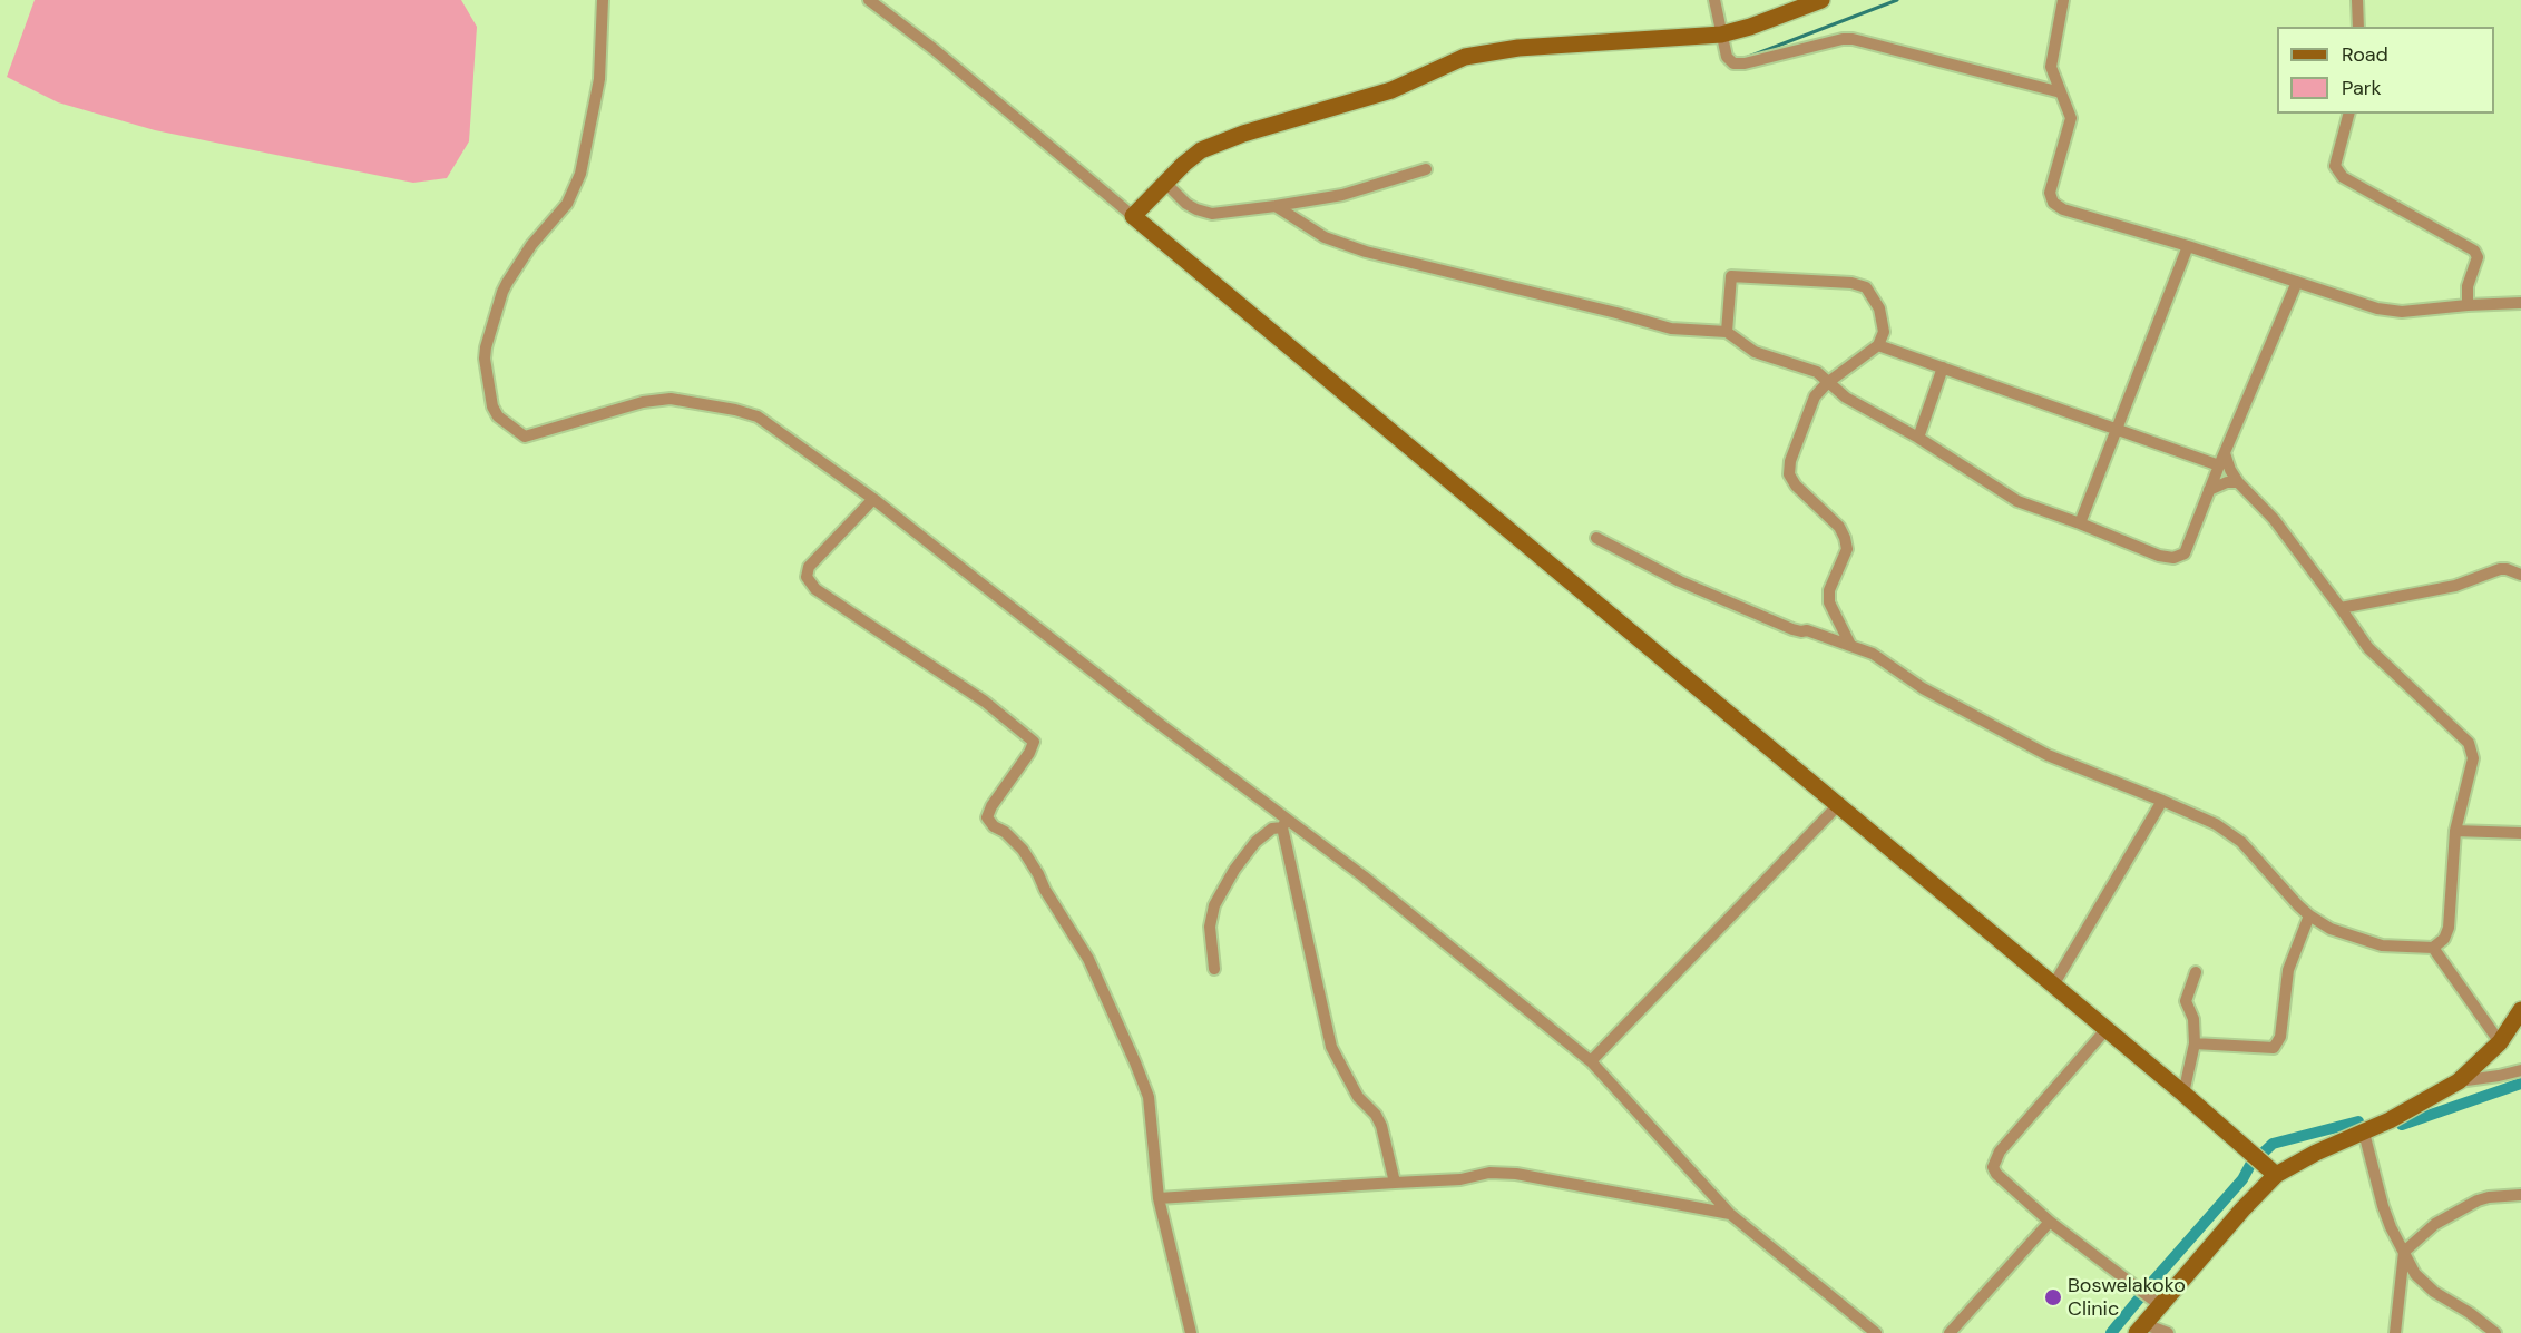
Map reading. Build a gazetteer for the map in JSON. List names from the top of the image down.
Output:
{
  "places": ["Boswelakoko Clinic"],
  "legend": ["Road", "Park"]
}
